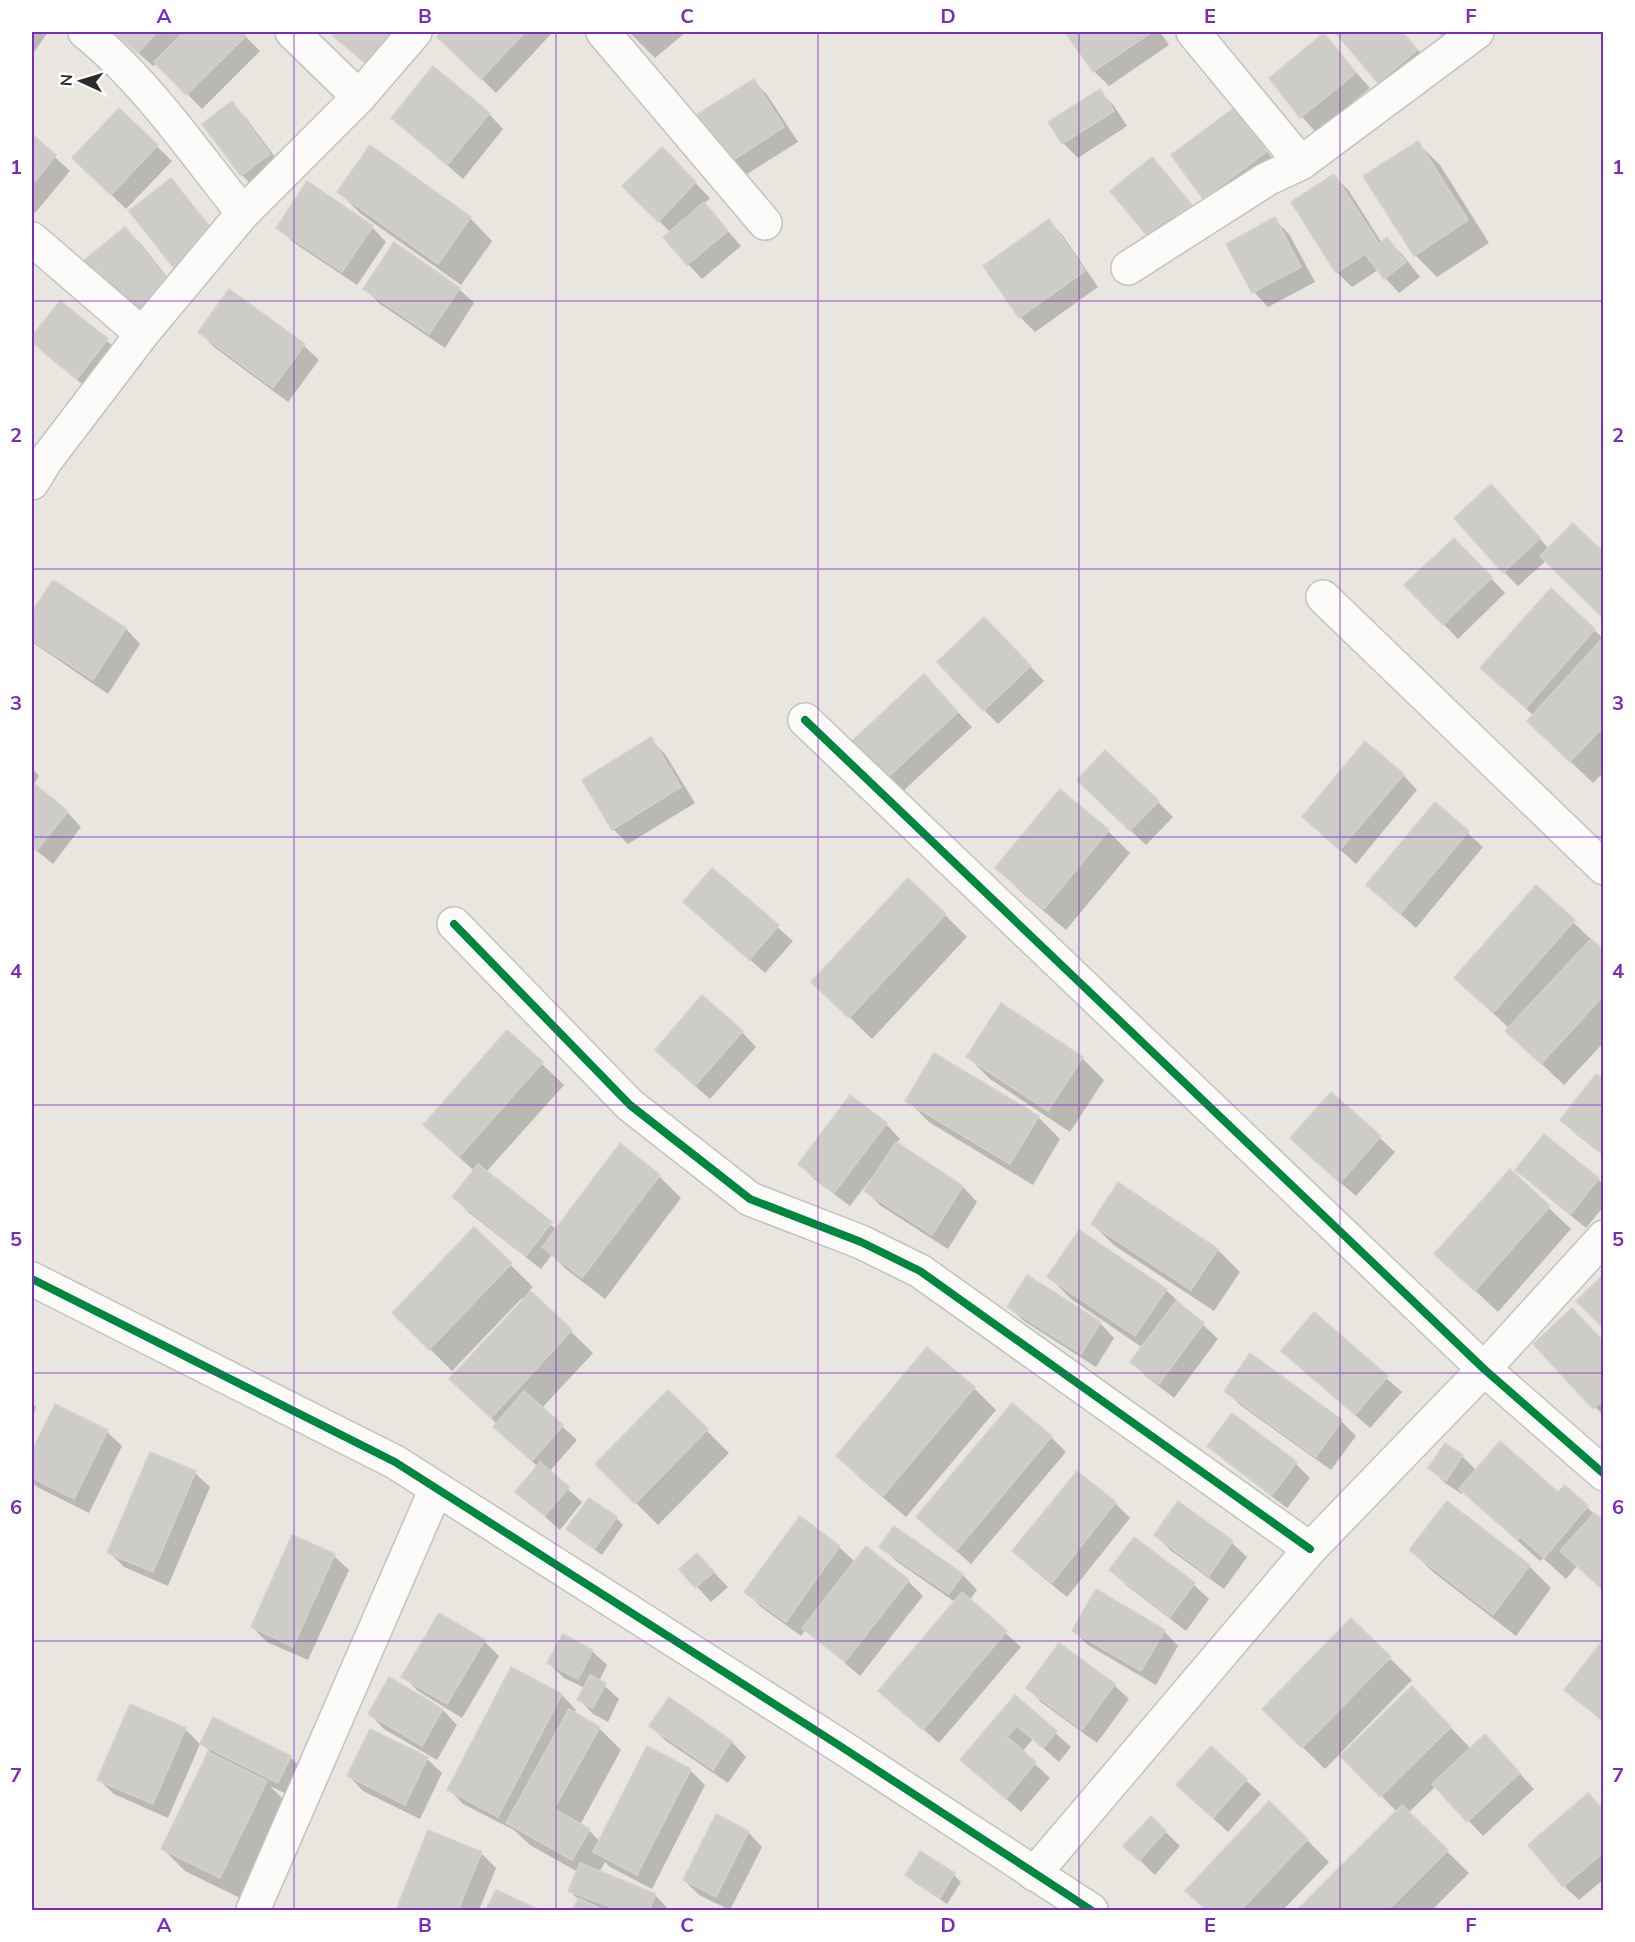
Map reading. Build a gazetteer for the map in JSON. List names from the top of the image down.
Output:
{
  "north": "left",
  "grid": {
    "columns": [
      "A",
      "B",
      "C",
      "D",
      "E",
      "F"
    ],
    "rows": [
      "1",
      "2",
      "3",
      "4",
      "5",
      "6",
      "7"
    ]
  }
}
